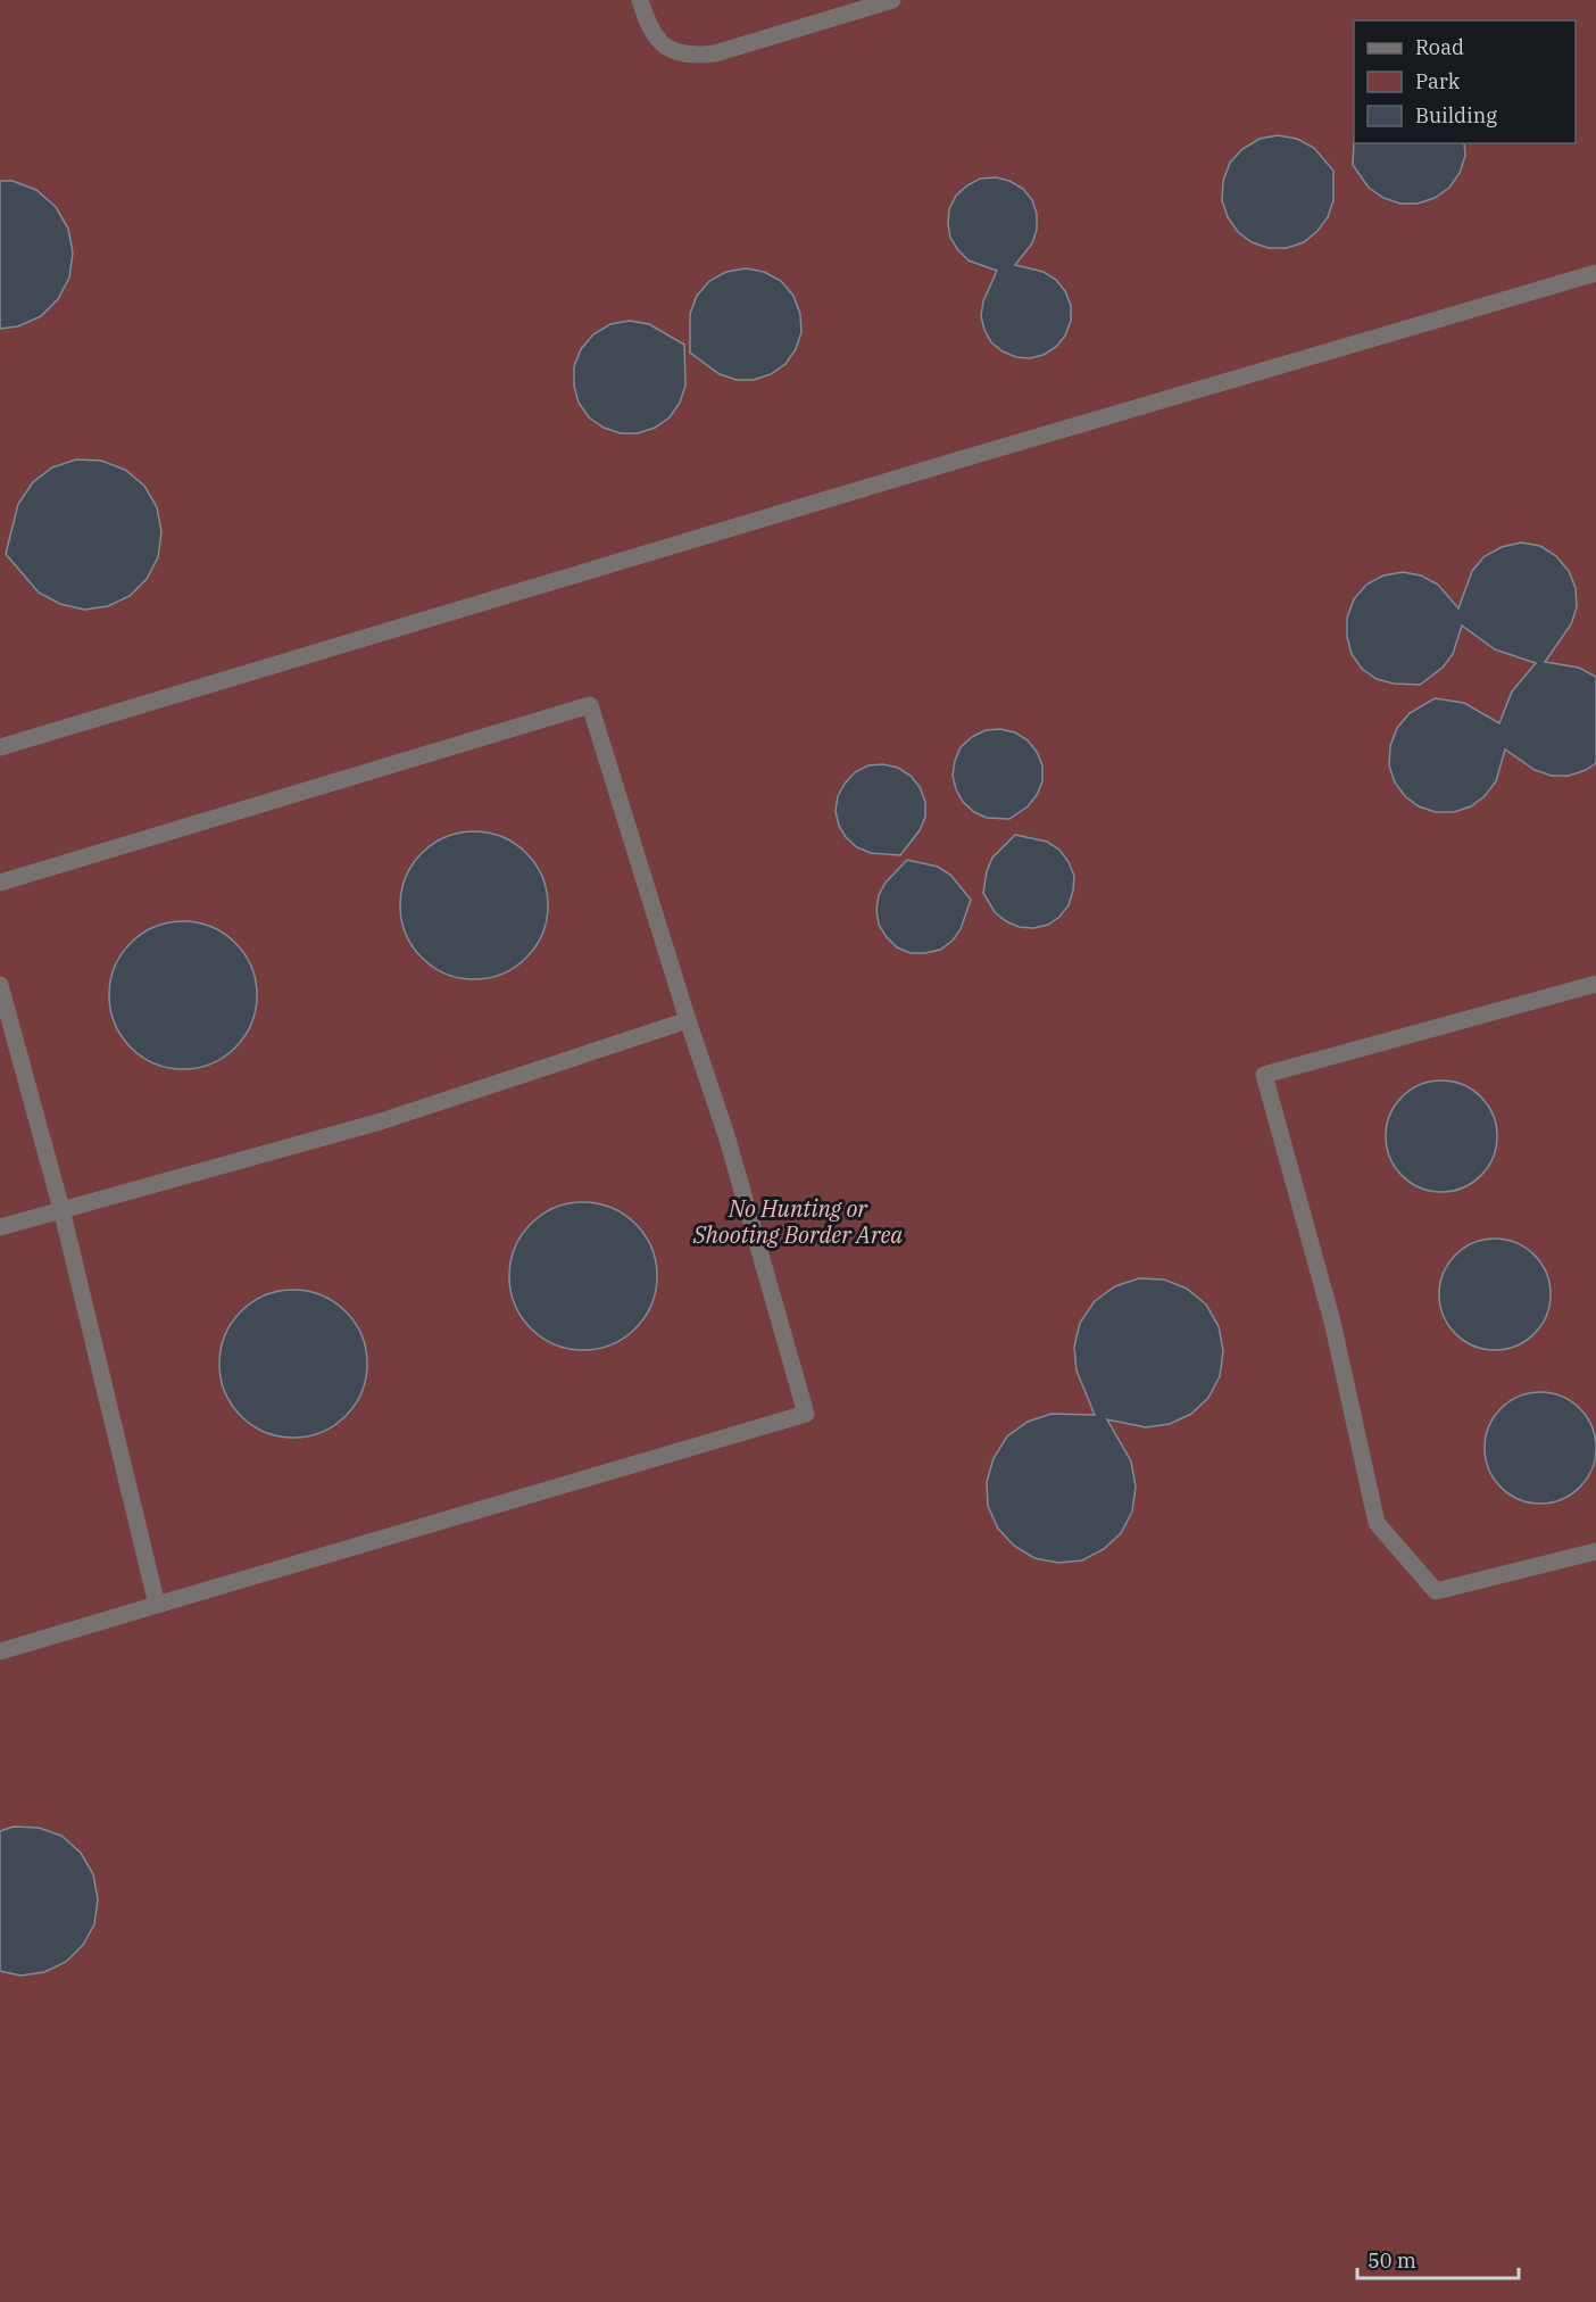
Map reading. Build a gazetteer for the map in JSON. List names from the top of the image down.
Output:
{
  "parks": ["No Hunting or Shooting Border Area"],
  "legend": ["Road", "Park", "Building"],
  "scale_bar": "50 m"
}
